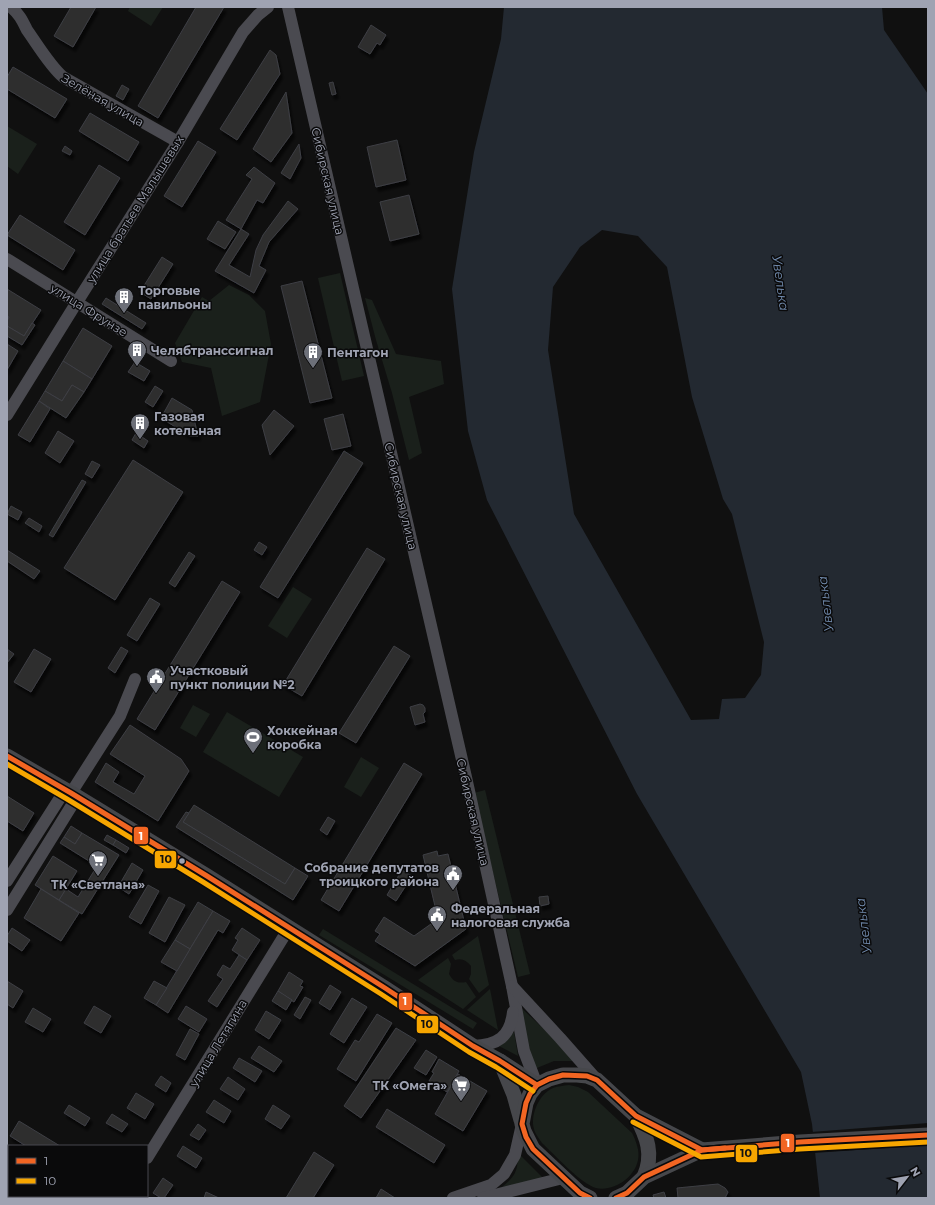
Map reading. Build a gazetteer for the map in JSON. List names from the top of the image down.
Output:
{
  "streets": {
    "street": [
      "Зелёная улица",
      "Сибирская улица",
      "улица братьев Малышевых",
      "улица Фрунзе",
      "улица Летягина"
    ]
  },
  "crossings": [
    ["Зелёная улица", "улица братьев Малышевых"],
    ["улица братьев Малышевых", "улица Фрунзе"]
  ],
  "water": ["Увелька"],
  "places": {
    "building": [
      "Торговые павильоны",
      "Челябтранссигнал",
      "Пентагон",
      "Газовая котельная"
    ],
    "public building": ["Участковый пункт полиции №2", "Собрание депутатов троицкого района", "Федеральная налоговая служба"],
    "sports": ["Хоккейная коробка"],
    "supermarket": ["ТК «Светлана»", "ТК «Омега»"]
  },
  "lines": ["transit line 1", "transit line 10"],
  "legend": ["1", "10"],
  "north": "top right"
}
